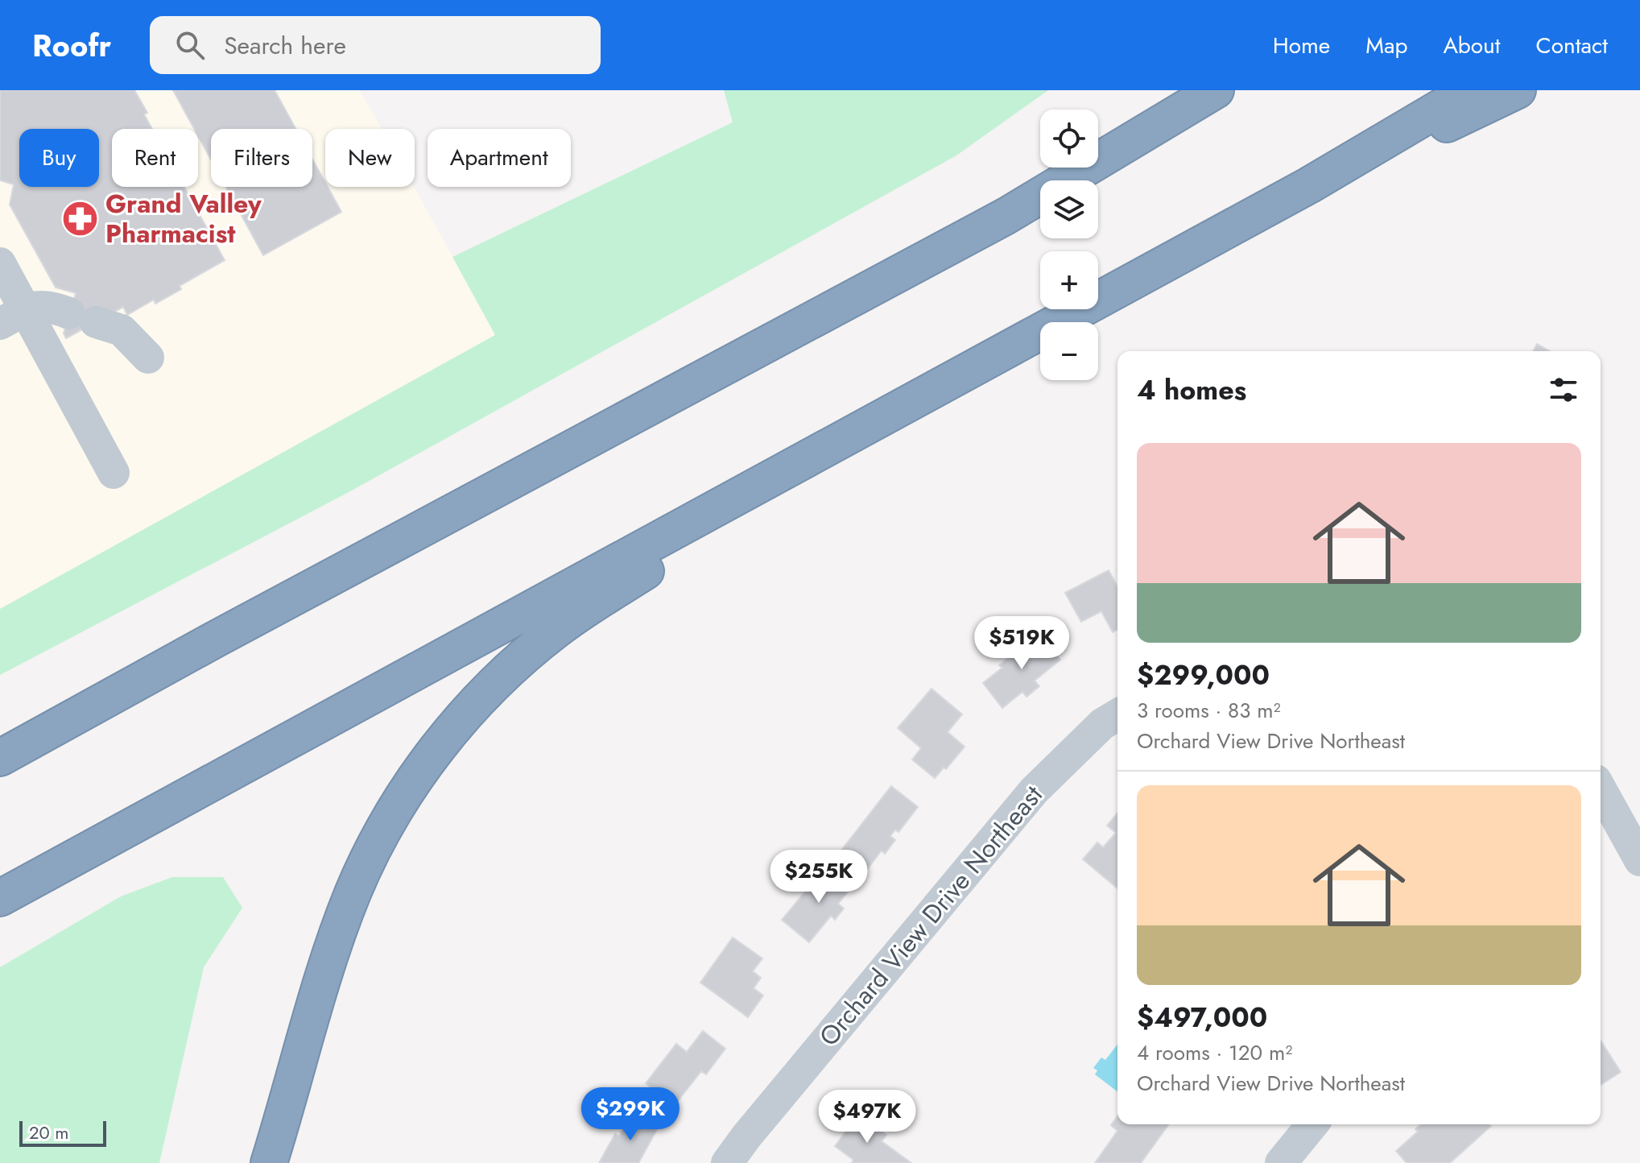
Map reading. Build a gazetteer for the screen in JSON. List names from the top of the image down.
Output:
{
  "streets": {
    "street": ["Orchard View Drive Northeast"]
  },
  "places": {
    "pharmacy": ["Grand Valley Pharmacist"]
  },
  "scale_bar": "20 m",
  "page": {
    "header": "Roofr",
    "search": "Search here",
    "nav": [
      "Home",
      "Map",
      "About",
      "Contact"
    ],
    "map_buttons": ["+", "−"],
    "chip": [
      "Buy",
      "Rent",
      "Filters",
      "New",
      "Apartment"
    ],
    "heading": "4 homes",
    "list": [
      {
        "name": "$299,000",
        "note": "3 rooms · 83 m² · Orchard View Drive Northeast"
      },
      {
        "name": "$497,000",
        "note": "4 rooms · 120 m² · Orchard View Drive Northeast"
      }
    ],
    "price": [
      "$519K",
      "$255K",
      "$299K",
      "$497K"
    ],
    "scale": "20 m"
  }
}
